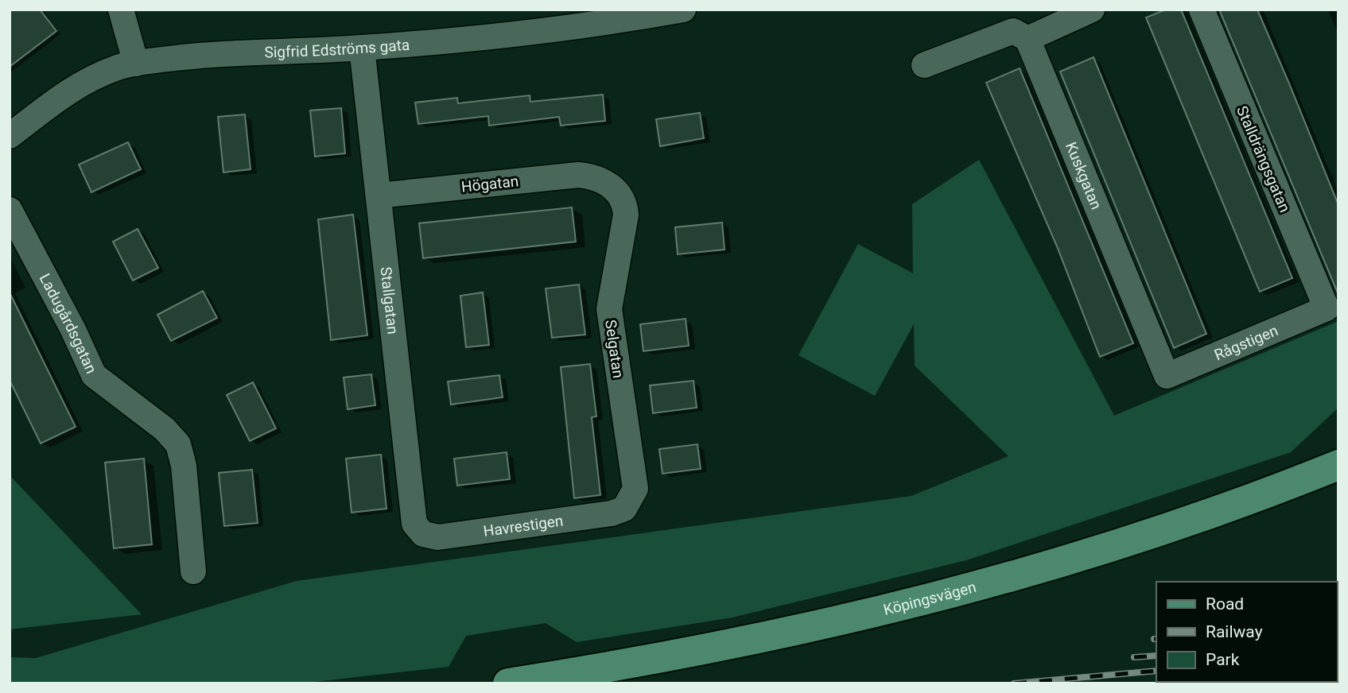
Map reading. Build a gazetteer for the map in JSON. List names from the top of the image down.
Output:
{
  "streets": {
    "main road": ["Köpingsvägen"],
    "street": [
      "Sigfrid Edströms gata",
      "Stalldrängsgatan",
      "Kuskgatan",
      "Högatan",
      "Stallgatan",
      "Ladugårdsgatan",
      "Rågstigen",
      "Selgatan",
      "Havrestigen"
    ]
  },
  "crossings": [
    ["Sigfrid Edströms gata", "Stallgatan"],
    ["Stalldrängsgatan", "Rågstigen"],
    ["Kuskgatan", "Rågstigen"],
    ["Högatan", "Stallgatan"],
    ["Högatan", "Selgatan"],
    ["Stallgatan", "Havrestigen"],
    ["Selgatan", "Havrestigen"]
  ],
  "legend": ["Road", "Railway", "Park"]
}
